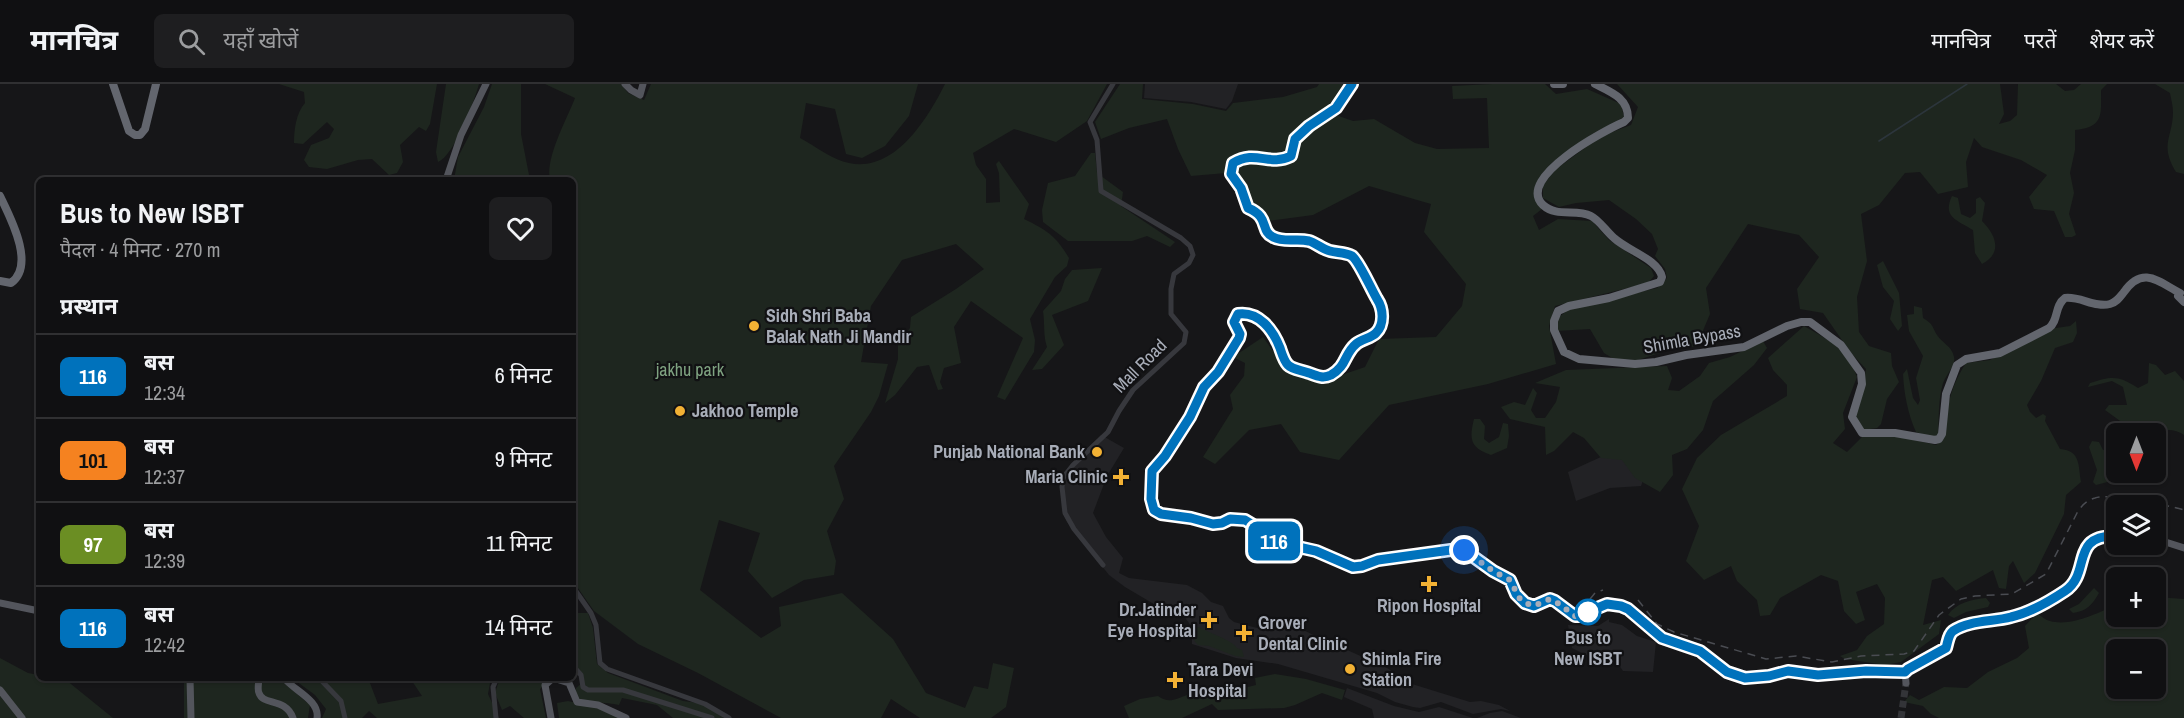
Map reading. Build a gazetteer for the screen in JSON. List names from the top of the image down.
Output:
{
  "streets": {
    "highway": ["Shimla Bypass"],
    "street": ["Mall Road"]
  },
  "parks": ["jakhu park"],
  "places": {
    "other": [
      "Sidh Shri Baba Balak Nath Ji Mandir",
      "Jakhoo Temple",
      "Punjab National Bank",
      "Bus to New ISBT",
      "Shimla Fire Station"
    ],
    "health": [
      "Maria Clinic",
      "Ripon Hospital",
      "Dr.Jatinder Eye Hospital",
      "Grover Dental Clinic",
      "Tara Devi Hospital"
    ]
  },
  "lines": ["bus line 116"],
  "north": "bottom",
  "page": {
    "header": "मानचित्र",
    "search": "यहाँ खोजें",
    "nav": ["मानचित्र", "परतें", "शेयर करें"],
    "on_map": "116",
    "heading": [
      ["Bus to New ISBT", "पैदल · 4 मिनट · 270 m"],
      "प्रस्थान"
    ],
    "list": [
      {
        "mark": "116",
        "name": "बस",
        "note": "12:34",
        "value": "6 मिनट"
      },
      {
        "mark": "101",
        "name": "बस",
        "note": "12:37",
        "value": "9 मिनट"
      },
      {
        "mark": "97",
        "name": "बस",
        "note": "12:39",
        "value": "11 मिनट"
      },
      {
        "mark": "116",
        "name": "बस",
        "note": "12:42",
        "value": "14 मिनट"
      }
    ],
    "map_buttons": ["+", "−"]
  }
}
